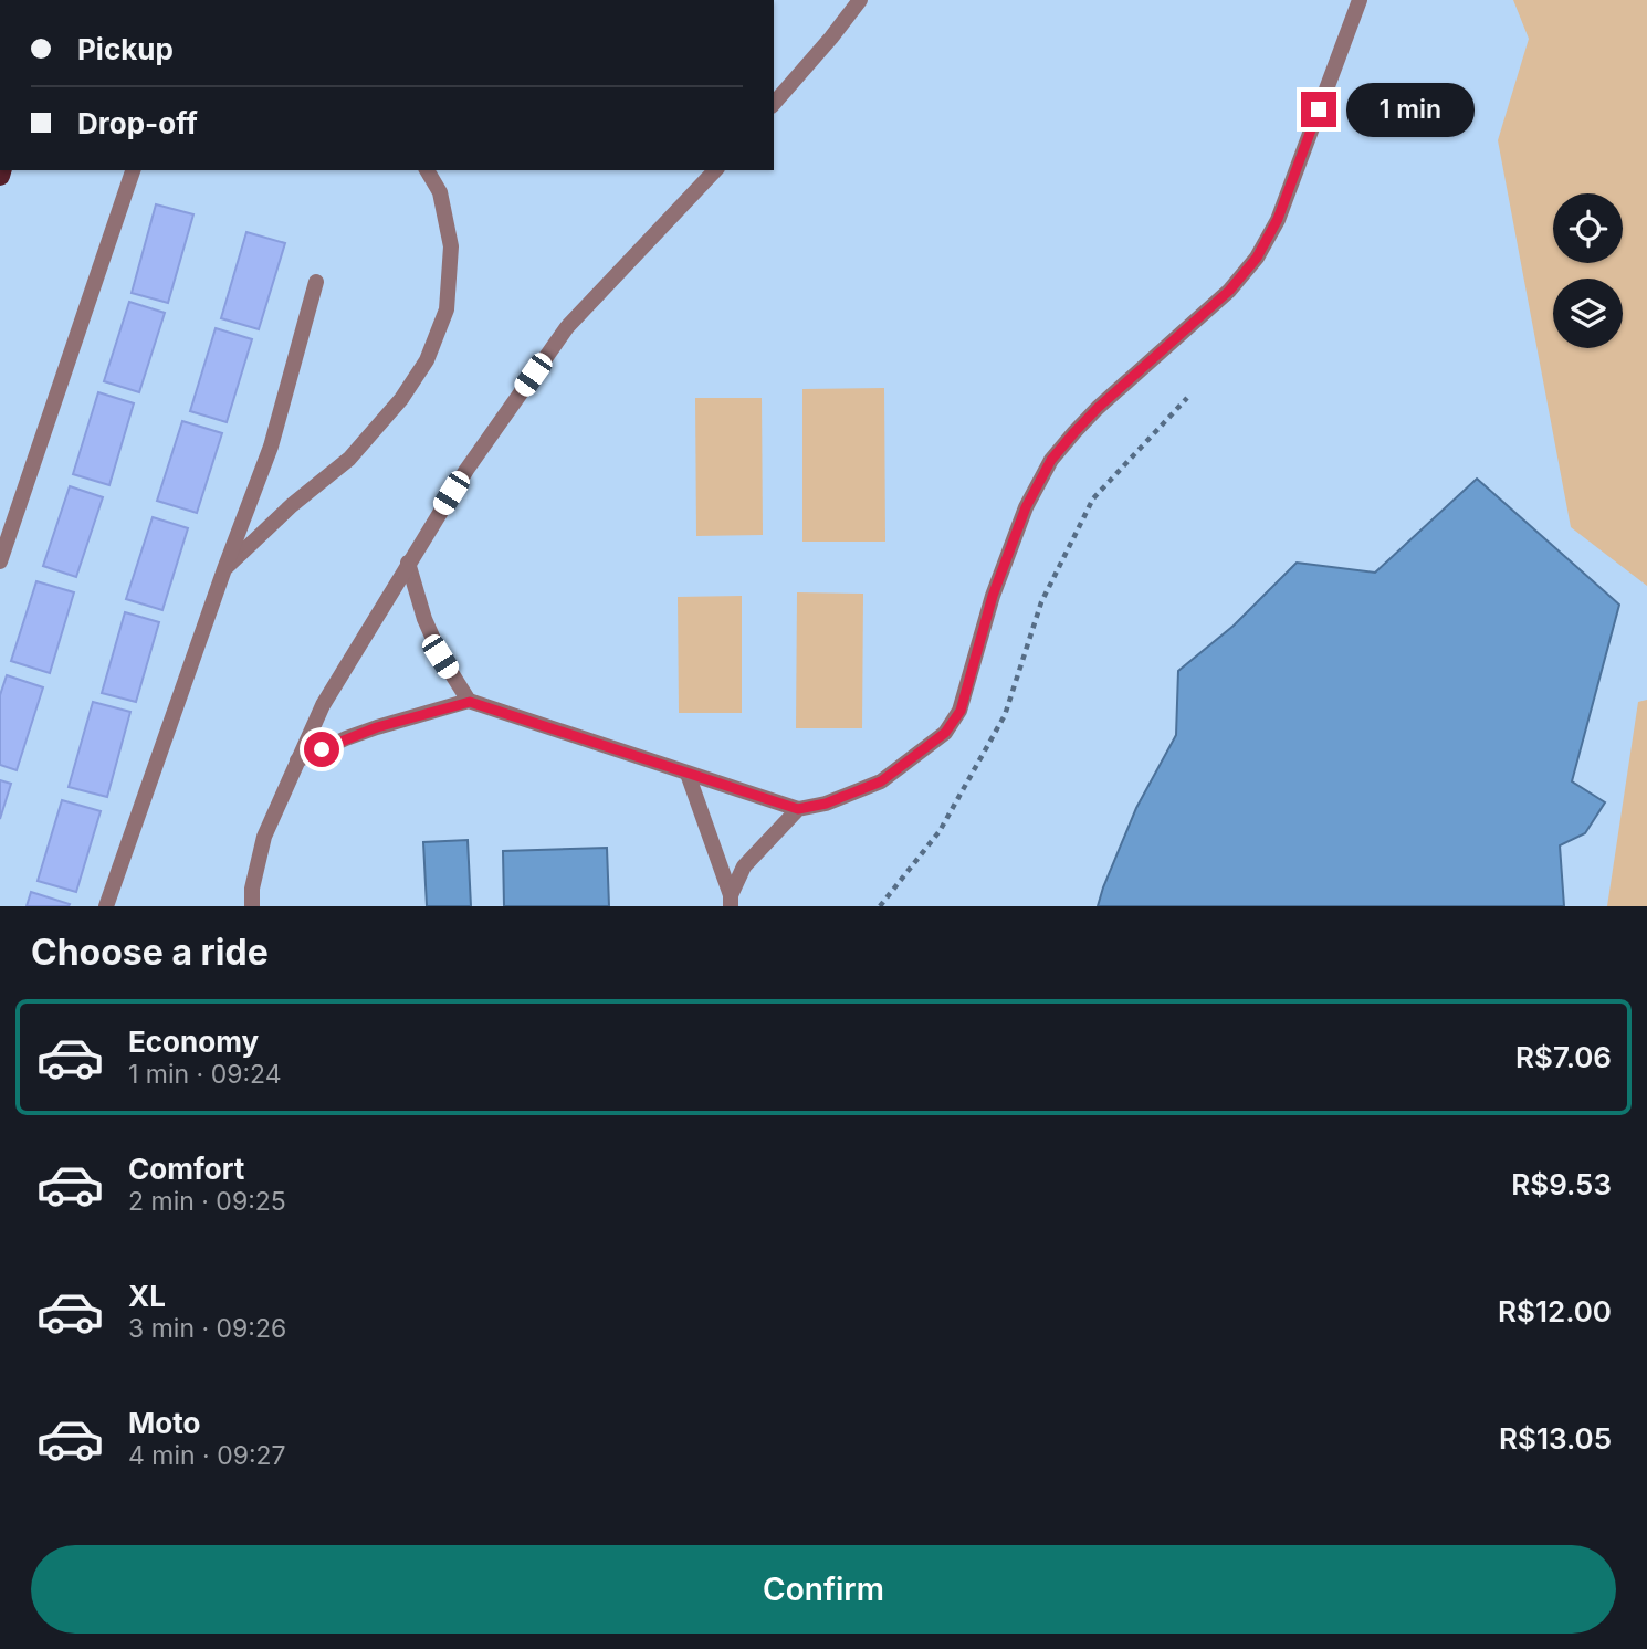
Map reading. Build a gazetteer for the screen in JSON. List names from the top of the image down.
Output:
{
  "page": {
    "banner": ["Pickup", "Drop-off"],
    "bubble": "1 min",
    "heading": "Choose a ride",
    "list": [
      {
        "name": "Economy",
        "note": "1 min · 09:24",
        "value": "R$7.06"
      },
      {
        "name": "Comfort",
        "note": "2 min · 09:25",
        "value": "R$9.53"
      },
      {
        "name": "XL",
        "note": "3 min · 09:26",
        "value": "R$12.00"
      },
      {
        "name": "Moto",
        "note": "4 min · 09:27",
        "value": "R$13.05"
      }
    ],
    "buttons": "Confirm"
  }
}
